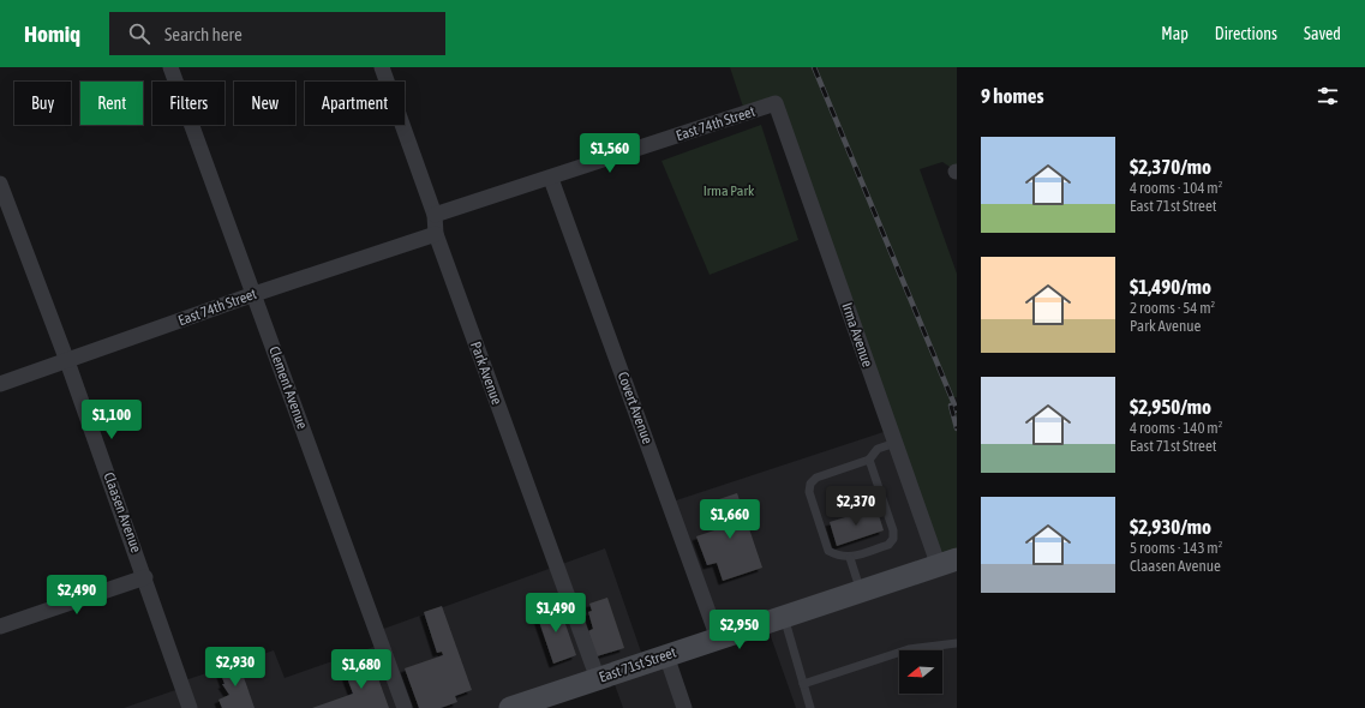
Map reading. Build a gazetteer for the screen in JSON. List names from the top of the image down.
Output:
{
  "streets": {
    "main road": ["East 71st Street"],
    "street": [
      "East 74th Street",
      "Irma Avenue",
      "Park Avenue",
      "Clement Avenue",
      "Covert Avenue",
      "Claasen Avenue"
    ]
  },
  "crossings": [
    ["East 74th Street", "Irma Avenue"],
    ["East 74th Street", "Park Avenue"],
    ["East 74th Street", "Clement Avenue"],
    ["East 74th Street", "Covert Avenue"],
    ["East 74th Street", "Claasen Avenue"],
    ["Irma Avenue", "East 71st Street"],
    ["Park Avenue", "East 71st Street"],
    ["Covert Avenue", "East 71st Street"]
  ],
  "parks": ["Irma Park"],
  "north": "left",
  "page": {
    "header": "Homiq",
    "search": "Search here",
    "nav": ["Map", "Directions", "Saved"],
    "heading": "9 homes",
    "chip": [
      "Buy",
      "Rent",
      "Filters",
      "New",
      "Apartment"
    ],
    "list": [
      {
        "name": "$2,370/mo",
        "note": "4 rooms · 104 m² · East 71st Street"
      },
      {
        "name": "$1,490/mo",
        "note": "2 rooms · 54 m² · Park Avenue"
      },
      {
        "name": "$2,950/mo",
        "note": "4 rooms · 140 m² · East 71st Street"
      },
      {
        "name": "$2,930/mo",
        "note": "5 rooms · 143 m² · Claasen Avenue"
      }
    ],
    "price": [
      "$1,560",
      "$1,100",
      "$2,370",
      "$1,660",
      "$2,490",
      "$1,490",
      "$2,950",
      "$2,930",
      "$1,680"
    ]
  }
}
